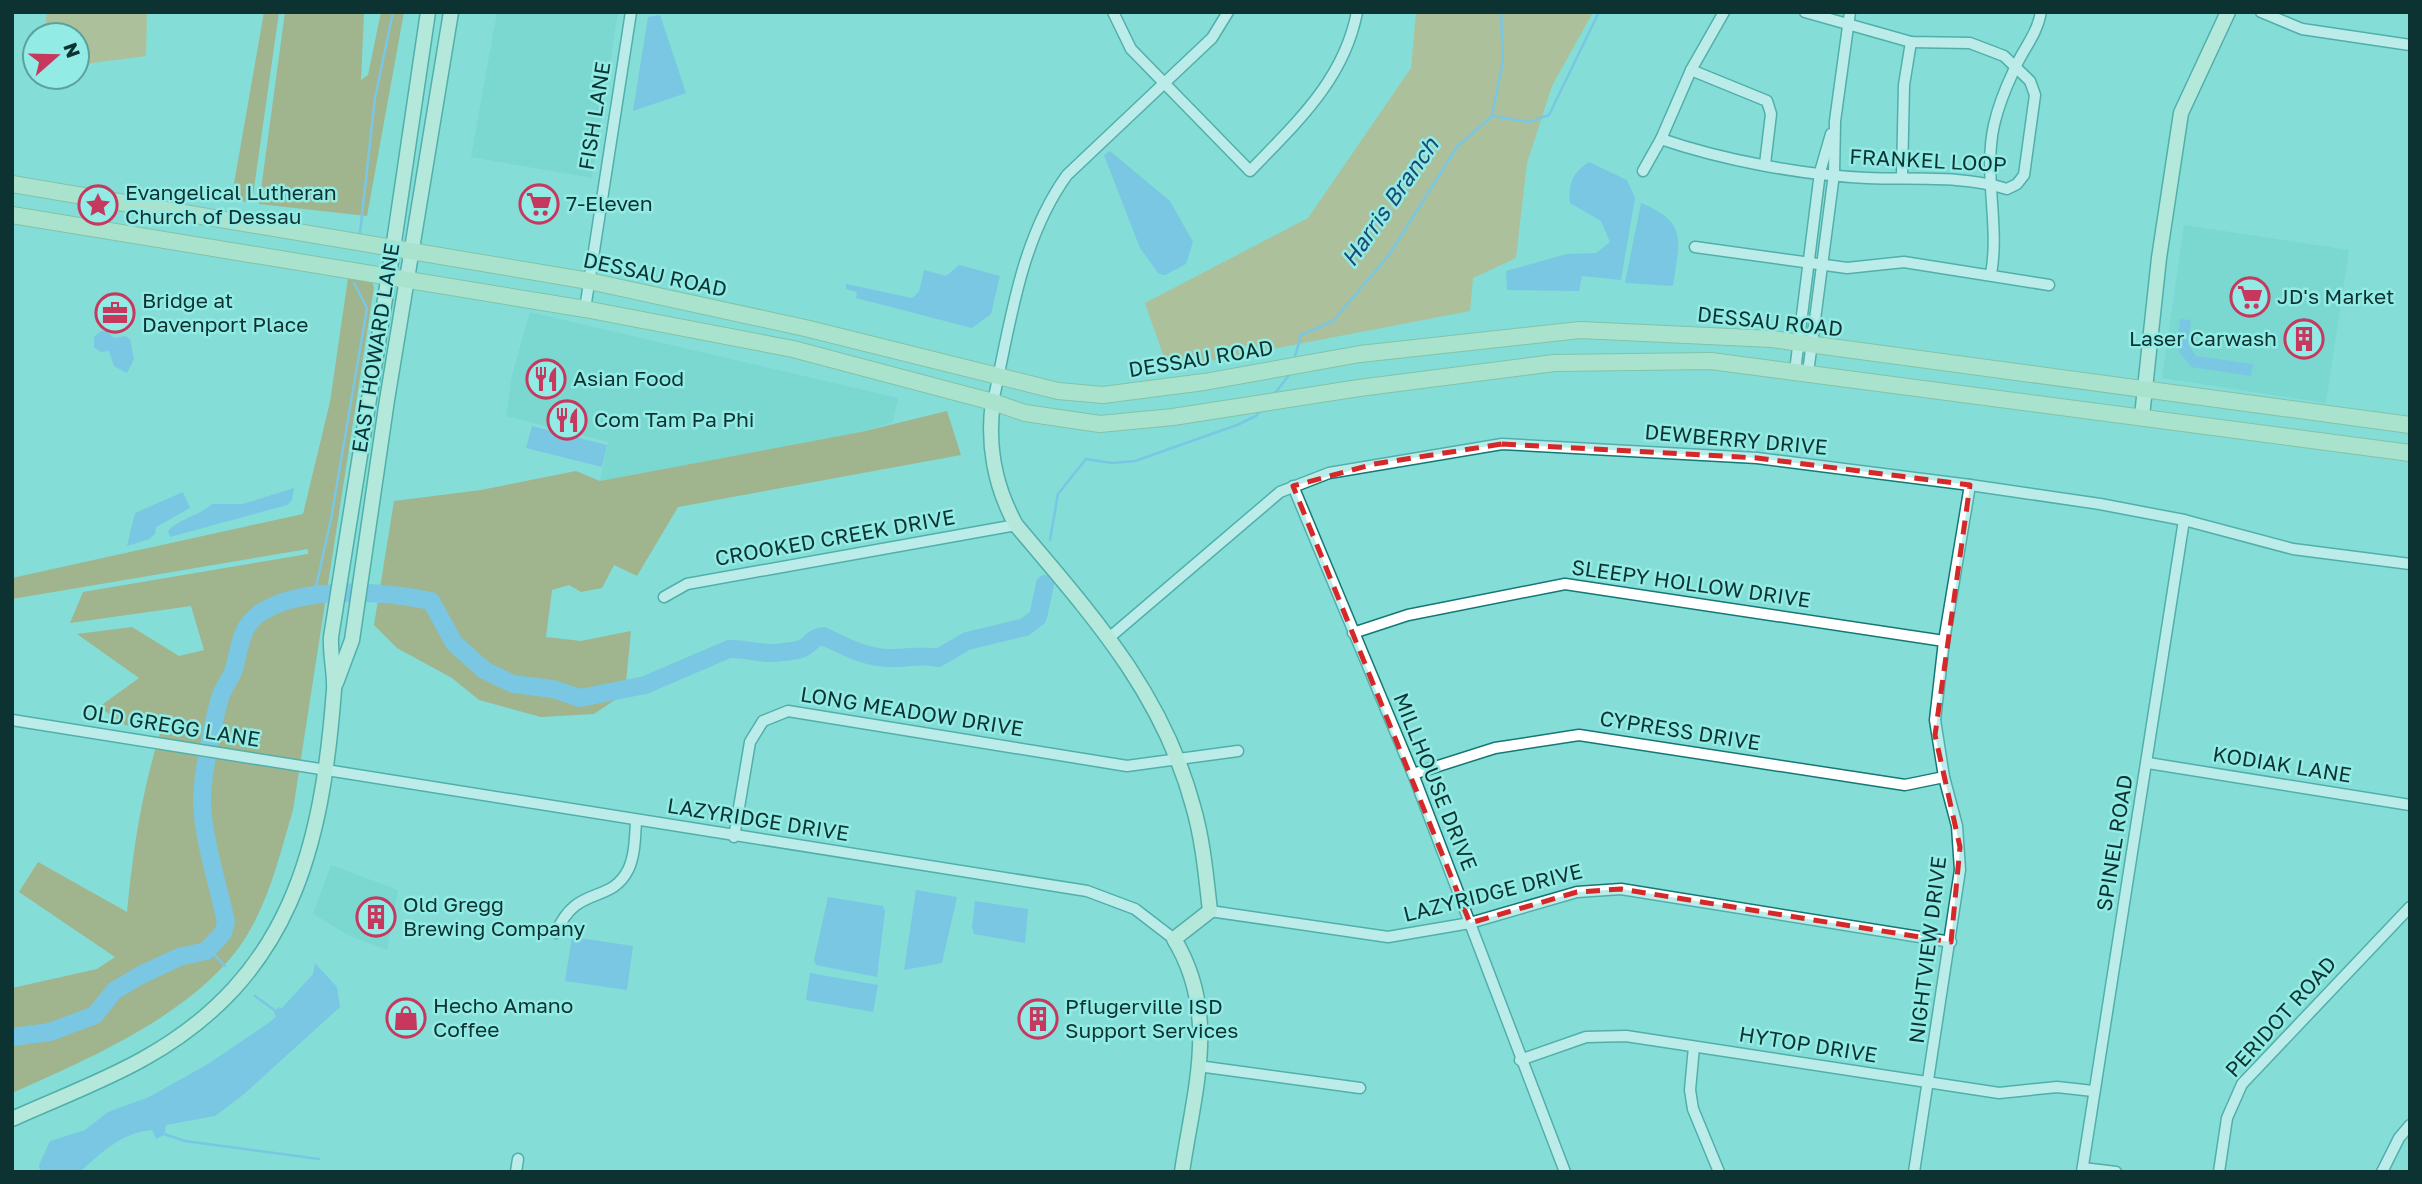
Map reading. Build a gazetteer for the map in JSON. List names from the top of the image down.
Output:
{
  "streets": {
    "main road": ["DESSAU ROAD", "EAST HOWARD LANE"],
    "street": [
      "FISH LANE",
      "FRANKEL LOOP",
      "DEWBERRY DRIVE",
      "CROOKED CREEK DRIVE",
      "SLEEPY HOLLOW DRIVE",
      "LONG MEADOW DRIVE",
      "OLD GREGG LANE",
      "CYPRESS DRIVE",
      "KODIAK LANE",
      "MILLHOUSE DRIVE",
      "LAZYRIDGE DRIVE",
      "SPINEL ROAD",
      "NIGHTVIEW DRIVE",
      "PERIDOT ROAD",
      "HYTOP DRIVE"
    ]
  },
  "crossings": [
    ["FISH LANE", "DESSAU ROAD"],
    ["DESSAU ROAD", "EAST HOWARD LANE"],
    ["EAST HOWARD LANE", "OLD GREGG LANE"],
    ["EAST HOWARD LANE", "LAZYRIDGE DRIVE"],
    ["DEWBERRY DRIVE", "MILLHOUSE DRIVE"],
    ["DEWBERRY DRIVE", "SPINEL ROAD"],
    ["DEWBERRY DRIVE", "NIGHTVIEW DRIVE"],
    ["SLEEPY HOLLOW DRIVE", "MILLHOUSE DRIVE"],
    ["SLEEPY HOLLOW DRIVE", "NIGHTVIEW DRIVE"],
    ["LONG MEADOW DRIVE", "LAZYRIDGE DRIVE"],
    ["OLD GREGG LANE", "LAZYRIDGE DRIVE"],
    ["CYPRESS DRIVE", "MILLHOUSE DRIVE"],
    ["CYPRESS DRIVE", "NIGHTVIEW DRIVE"],
    ["KODIAK LANE", "SPINEL ROAD"],
    ["MILLHOUSE DRIVE", "LAZYRIDGE DRIVE"],
    ["MILLHOUSE DRIVE", "HYTOP DRIVE"],
    ["LAZYRIDGE DRIVE", "NIGHTVIEW DRIVE"],
    ["SPINEL ROAD", "HYTOP DRIVE"],
    ["NIGHTVIEW DRIVE", "HYTOP DRIVE"]
  ],
  "water": ["Harris Branch"],
  "places": {
    "supermarket": ["7-Eleven", "JD's Market"],
    "place": ["Evangelical Lutheran Church of Dessau"],
    "office": ["Bridge at Davenport Place"],
    "building": ["Laser Carwash", "Old Gregg Brewing Company", "Pflugerville ISD Support Services"],
    "restaurant": ["Asian Food", "Com Tam Pa Phi"],
    "shop": ["Hecho Amano Coffee"]
  },
  "north": "right"
}
